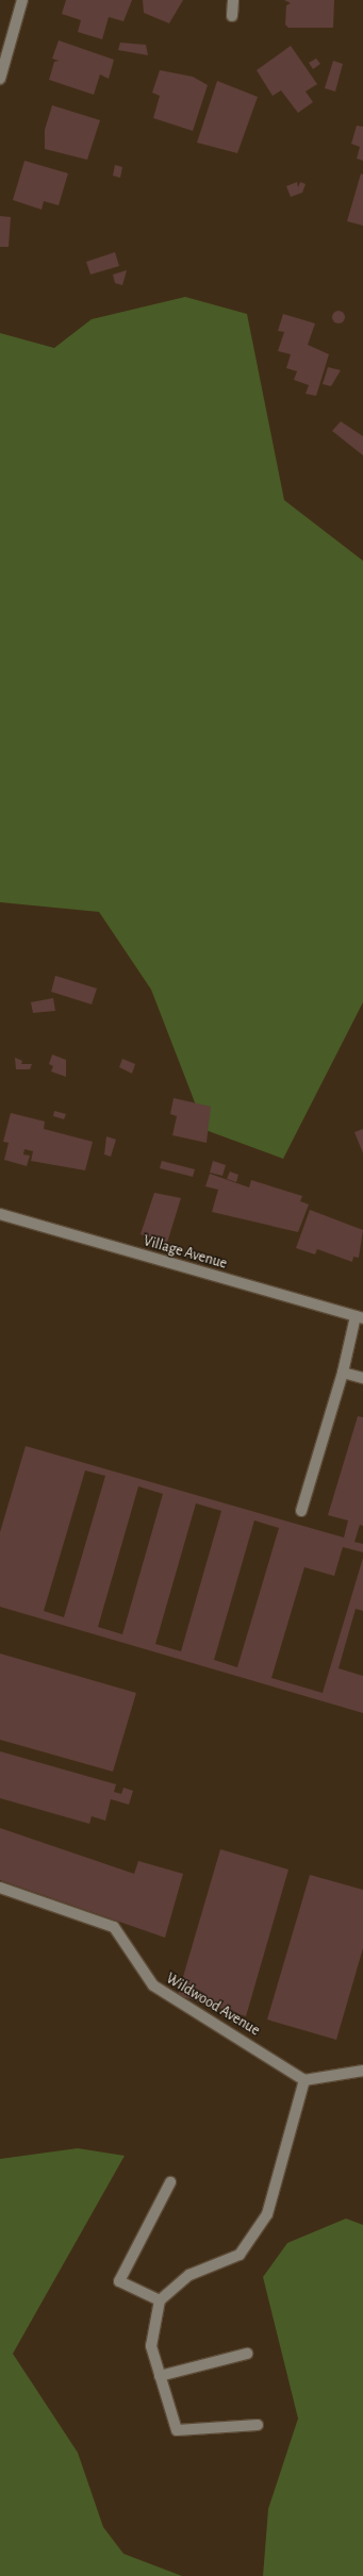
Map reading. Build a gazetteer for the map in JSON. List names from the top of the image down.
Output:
{
  "streets": {
    "street": ["Village Avenue", "Wildwood Avenue"]
  }
}
